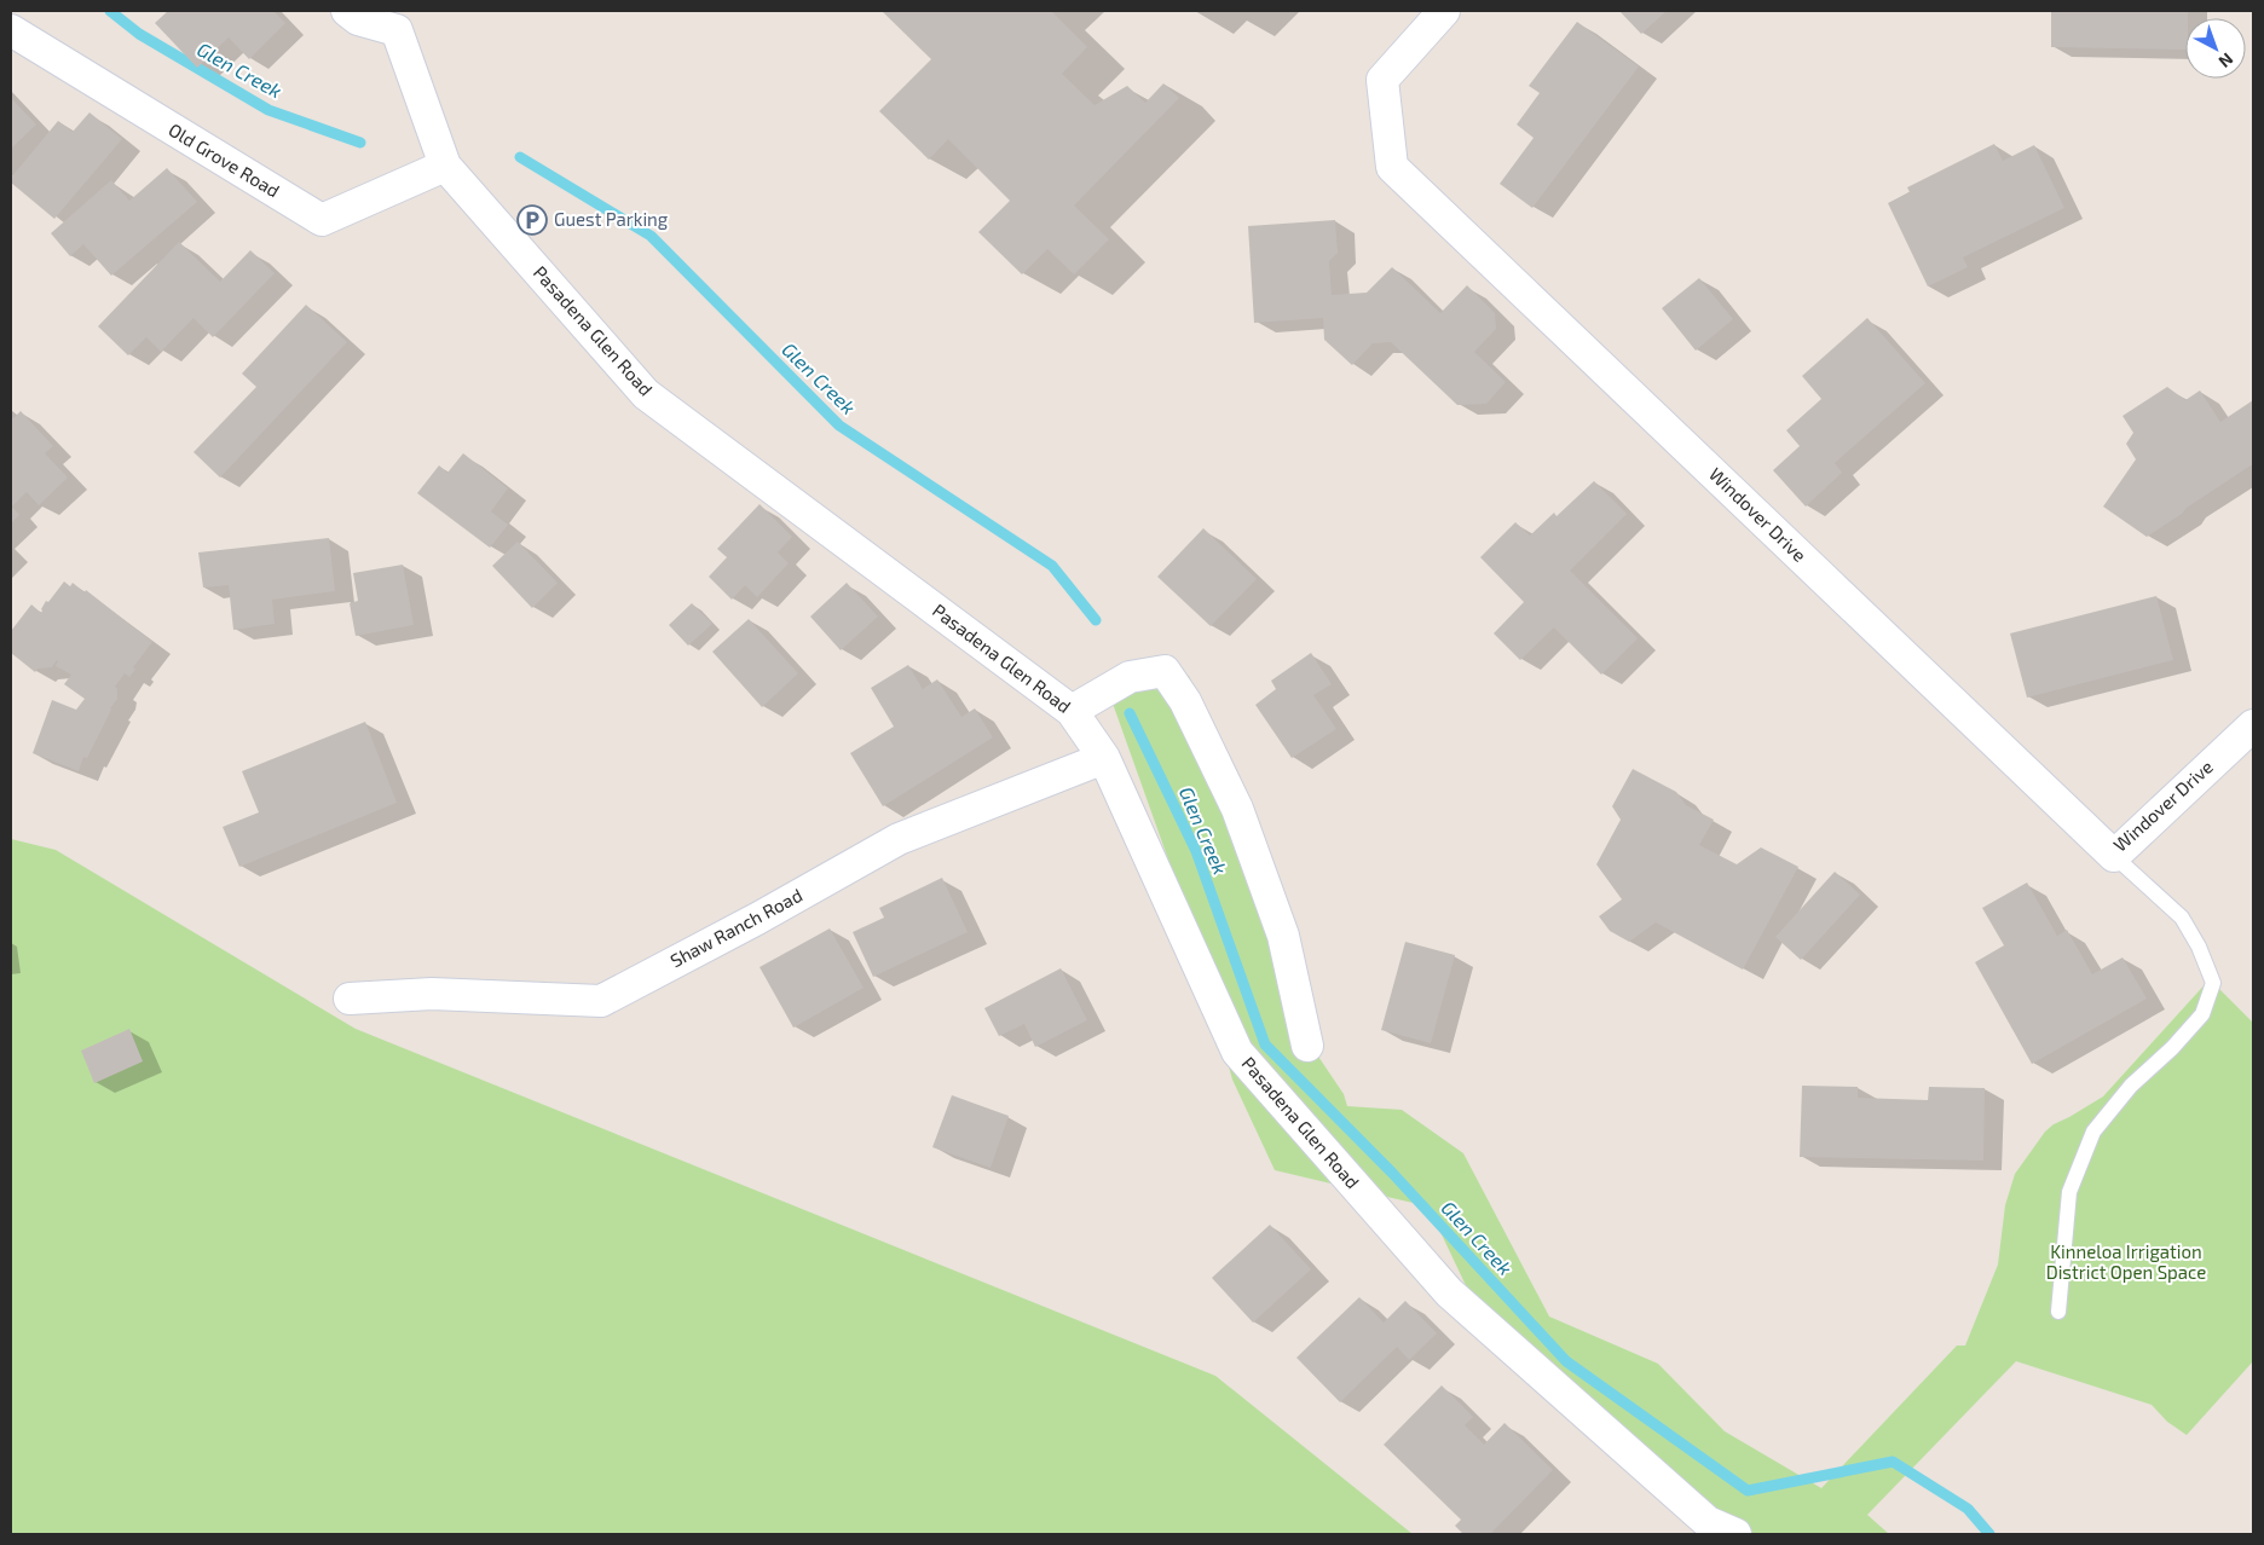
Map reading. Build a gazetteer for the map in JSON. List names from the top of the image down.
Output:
{
  "streets": {
    "street": [
      "Old Grove Road",
      "Pasadena Glen Road",
      "Windover Drive",
      "Shaw Ranch Road"
    ]
  },
  "crossings": [
    ["Old Grove Road", "Pasadena Glen Road"],
    ["Pasadena Glen Road", "Shaw Ranch Road"]
  ],
  "water": ["Glen Creek"],
  "parks": ["Kinneloa Irrigation District Open Space"],
  "places": {
    "parking": ["Guest Parking"]
  },
  "north": "bottom right"
}
